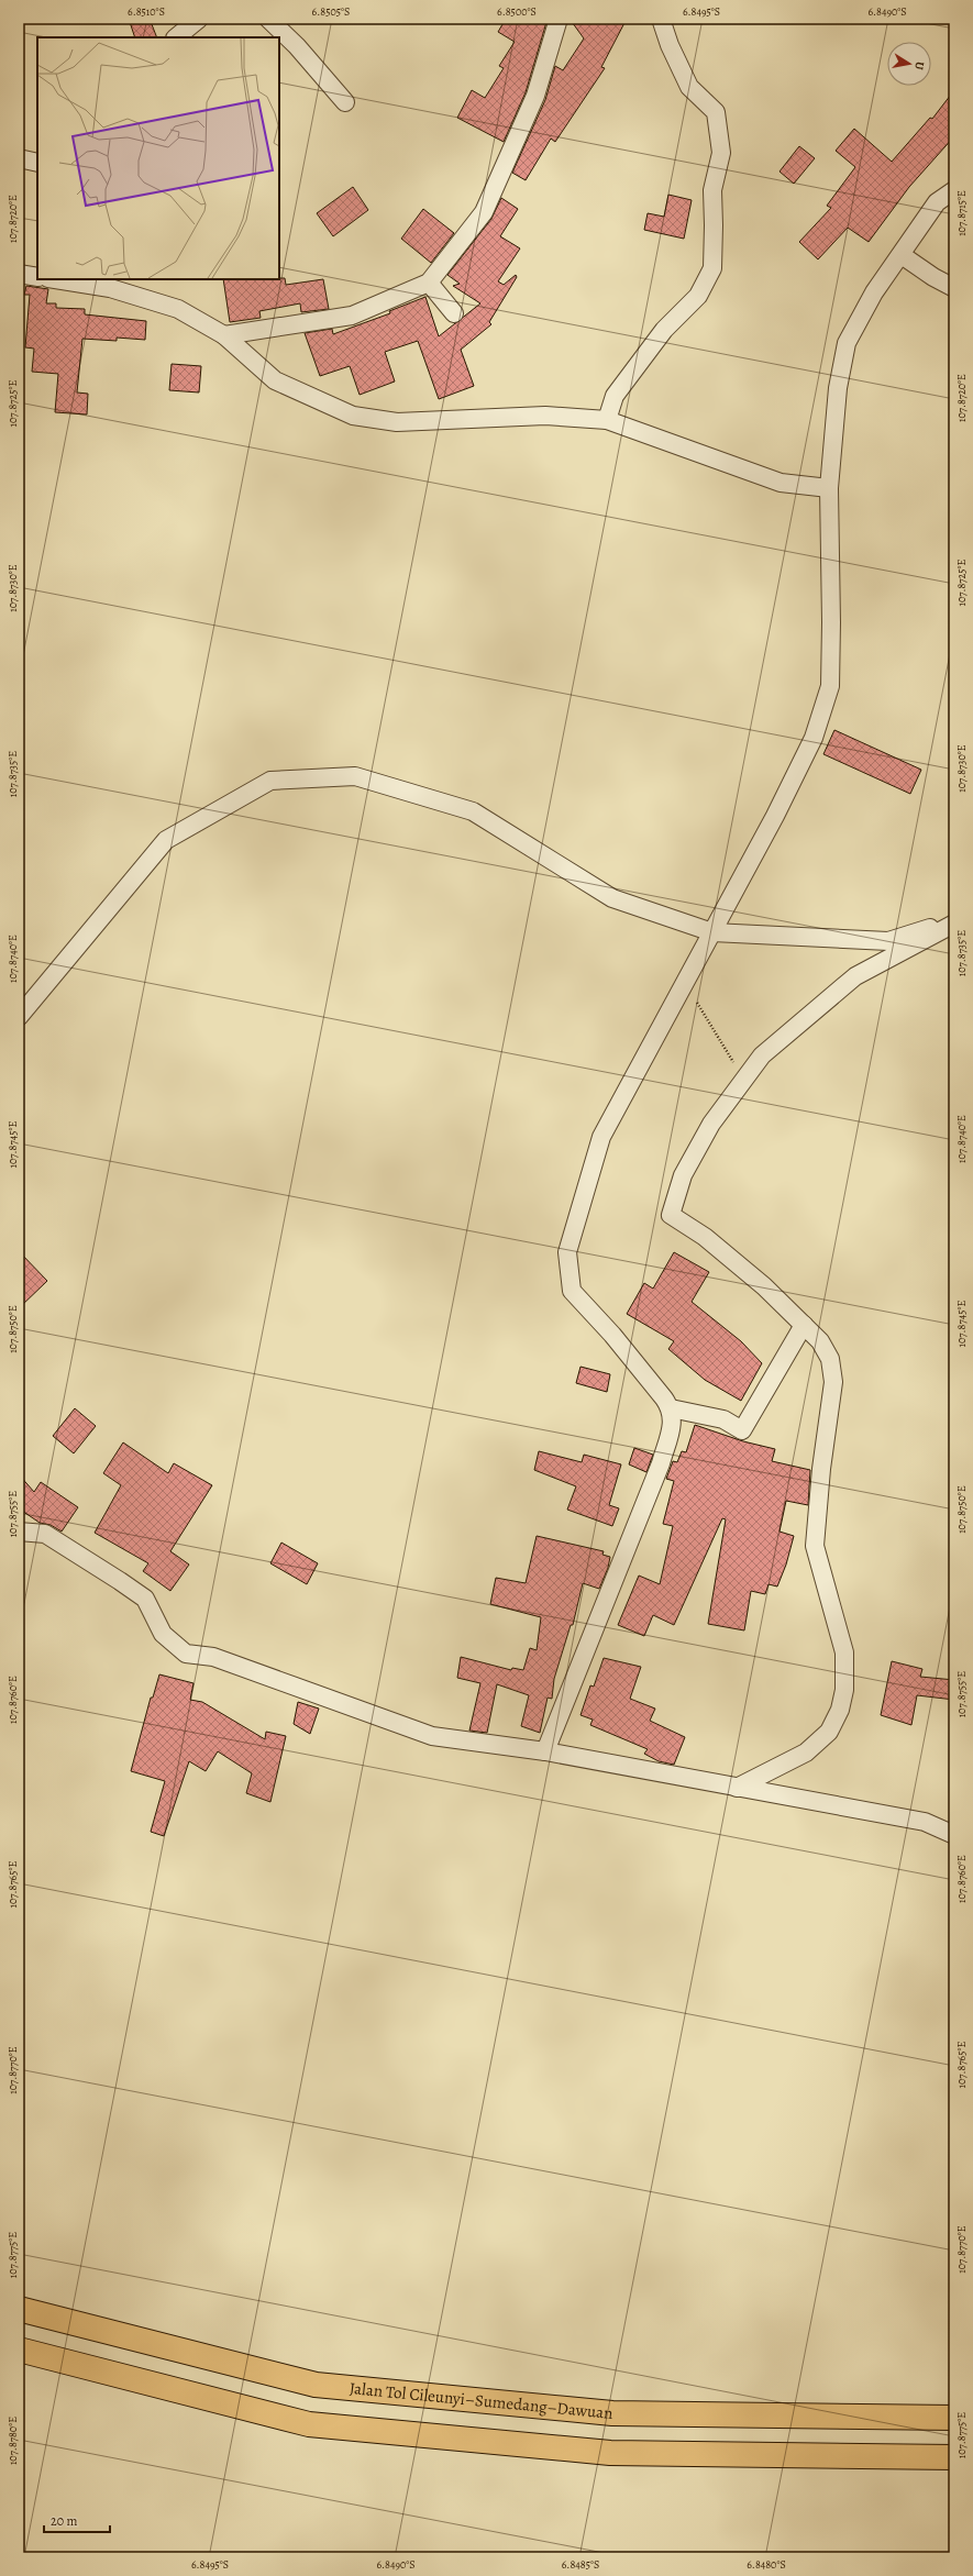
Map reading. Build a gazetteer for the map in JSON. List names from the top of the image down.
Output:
{
  "streets": {
    "highway": ["Jalan Tol Cileunyi–Sumedang–Dawuan"]
  },
  "scale_bar": "20 m",
  "north": "right",
  "coordinates": [
    "6.8510°S",
    "6.8505°S",
    "6.8500°S",
    "6.8495°S",
    "6.8490°S",
    "107.8715°E",
    "107.8720°E",
    "107.8725°E",
    "107.8730°E",
    "107.8735°E",
    "107.8740°E",
    "107.8745°E",
    "107.8750°E",
    "107.8755°E",
    "107.8760°E",
    "107.8765°E",
    "107.8770°E",
    "107.8775°E",
    "107.8780°E",
    "6.8485°S",
    "6.8480°S"
  ]
}
